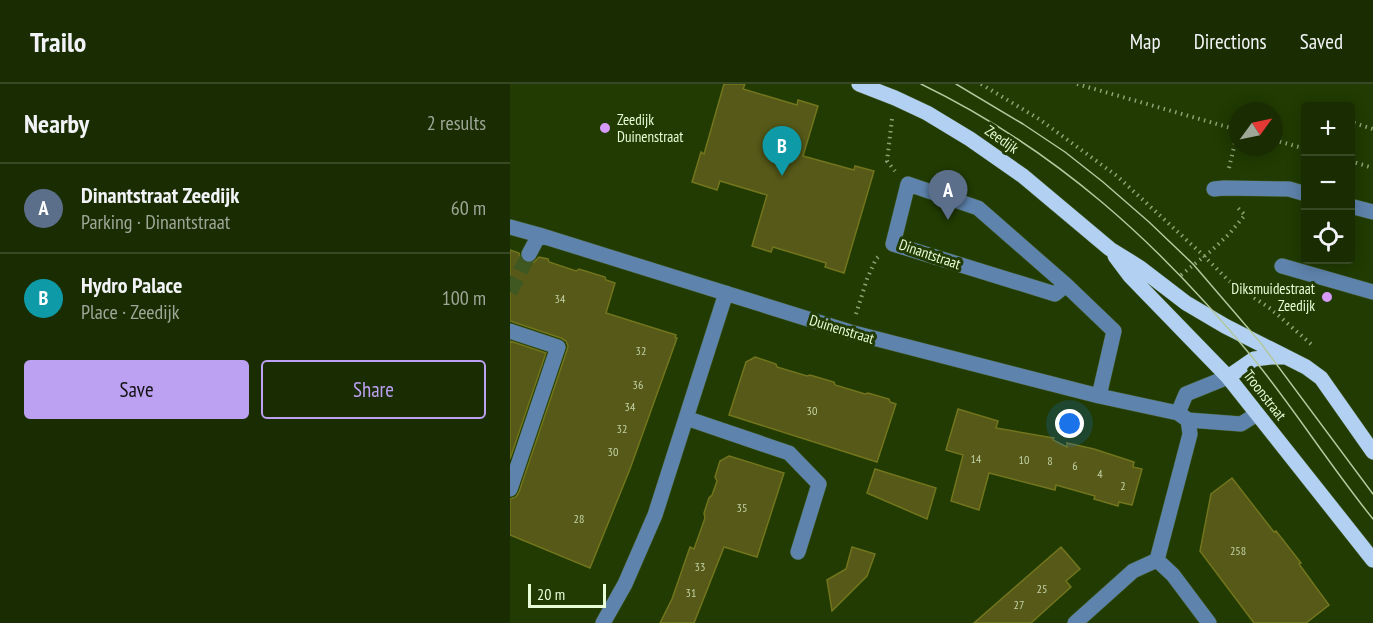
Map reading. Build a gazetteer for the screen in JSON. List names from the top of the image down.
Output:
{
  "streets": {
    "main road": ["Zeedijk", "Troonstraat"],
    "street": ["Dinantstraat", "Duinenstraat"]
  },
  "crossings": [
    ["Zeedijk", "Troonstraat"],
    ["Duinenstraat", "Troonstraat"]
  ],
  "places": ["Zeedijk Duinenstraat", "Diksmuidestraat Zeedijk"],
  "house_numbers": [
    "34",
    "32",
    "36",
    "34",
    "30",
    "32",
    "30",
    "14",
    "10",
    "8",
    "6",
    "4",
    "2",
    "35",
    "28",
    "258",
    "33",
    "25",
    "31",
    "27"
  ],
  "scale_bar": "20 m",
  "north": "top right",
  "page": {
    "header": "Trailo",
    "nav": ["Map", "Directions", "Saved"],
    "heading": ["Nearby", "2 results"],
    "map_buttons": ["+", "−"],
    "pins": ["B", "A"],
    "list": [
      {
        "mark": "A",
        "name": "Dinantstraat Zeedijk",
        "note": "Parking · Dinantstraat",
        "value": "60 m"
      },
      {
        "mark": "B",
        "name": "Hydro Palace",
        "note": "Place · Zeedijk",
        "value": "100 m"
      }
    ],
    "buttons": ["Save", "Share"],
    "scale": "20 m"
  }
}
